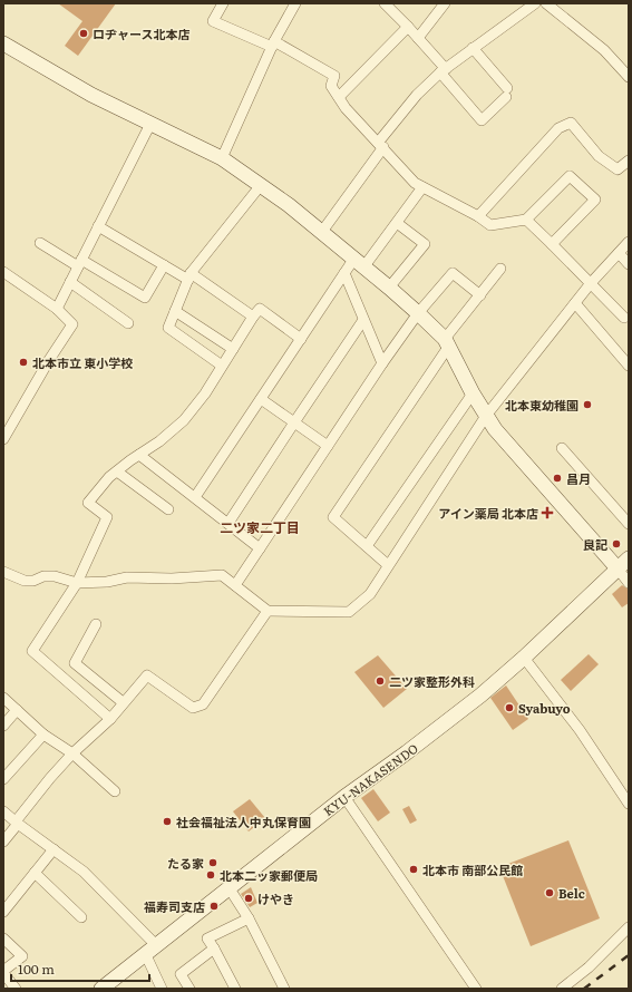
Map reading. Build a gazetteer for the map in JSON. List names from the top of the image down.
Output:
{
  "streets": {
    "street": ["KYU-NAKASENDO"]
  },
  "districts": ["二ツ家二丁目"],
  "places": {
    "other": [
      "ロヂャース北本店",
      "北本市立 東小学校",
      "北本東幼稚園",
      "昌月",
      "良記",
      "二ツ家整形外科",
      "Syabuyo",
      "社会福祉法人中丸保育園",
      "たる家",
      "北本市 南部公民館",
      "北本二ッ家郵便局",
      "Belc",
      "けやき",
      "福寿司支店"
    ],
    "health": ["アイン薬局 北本店"]
  },
  "scale_bar": "100 m"
}
